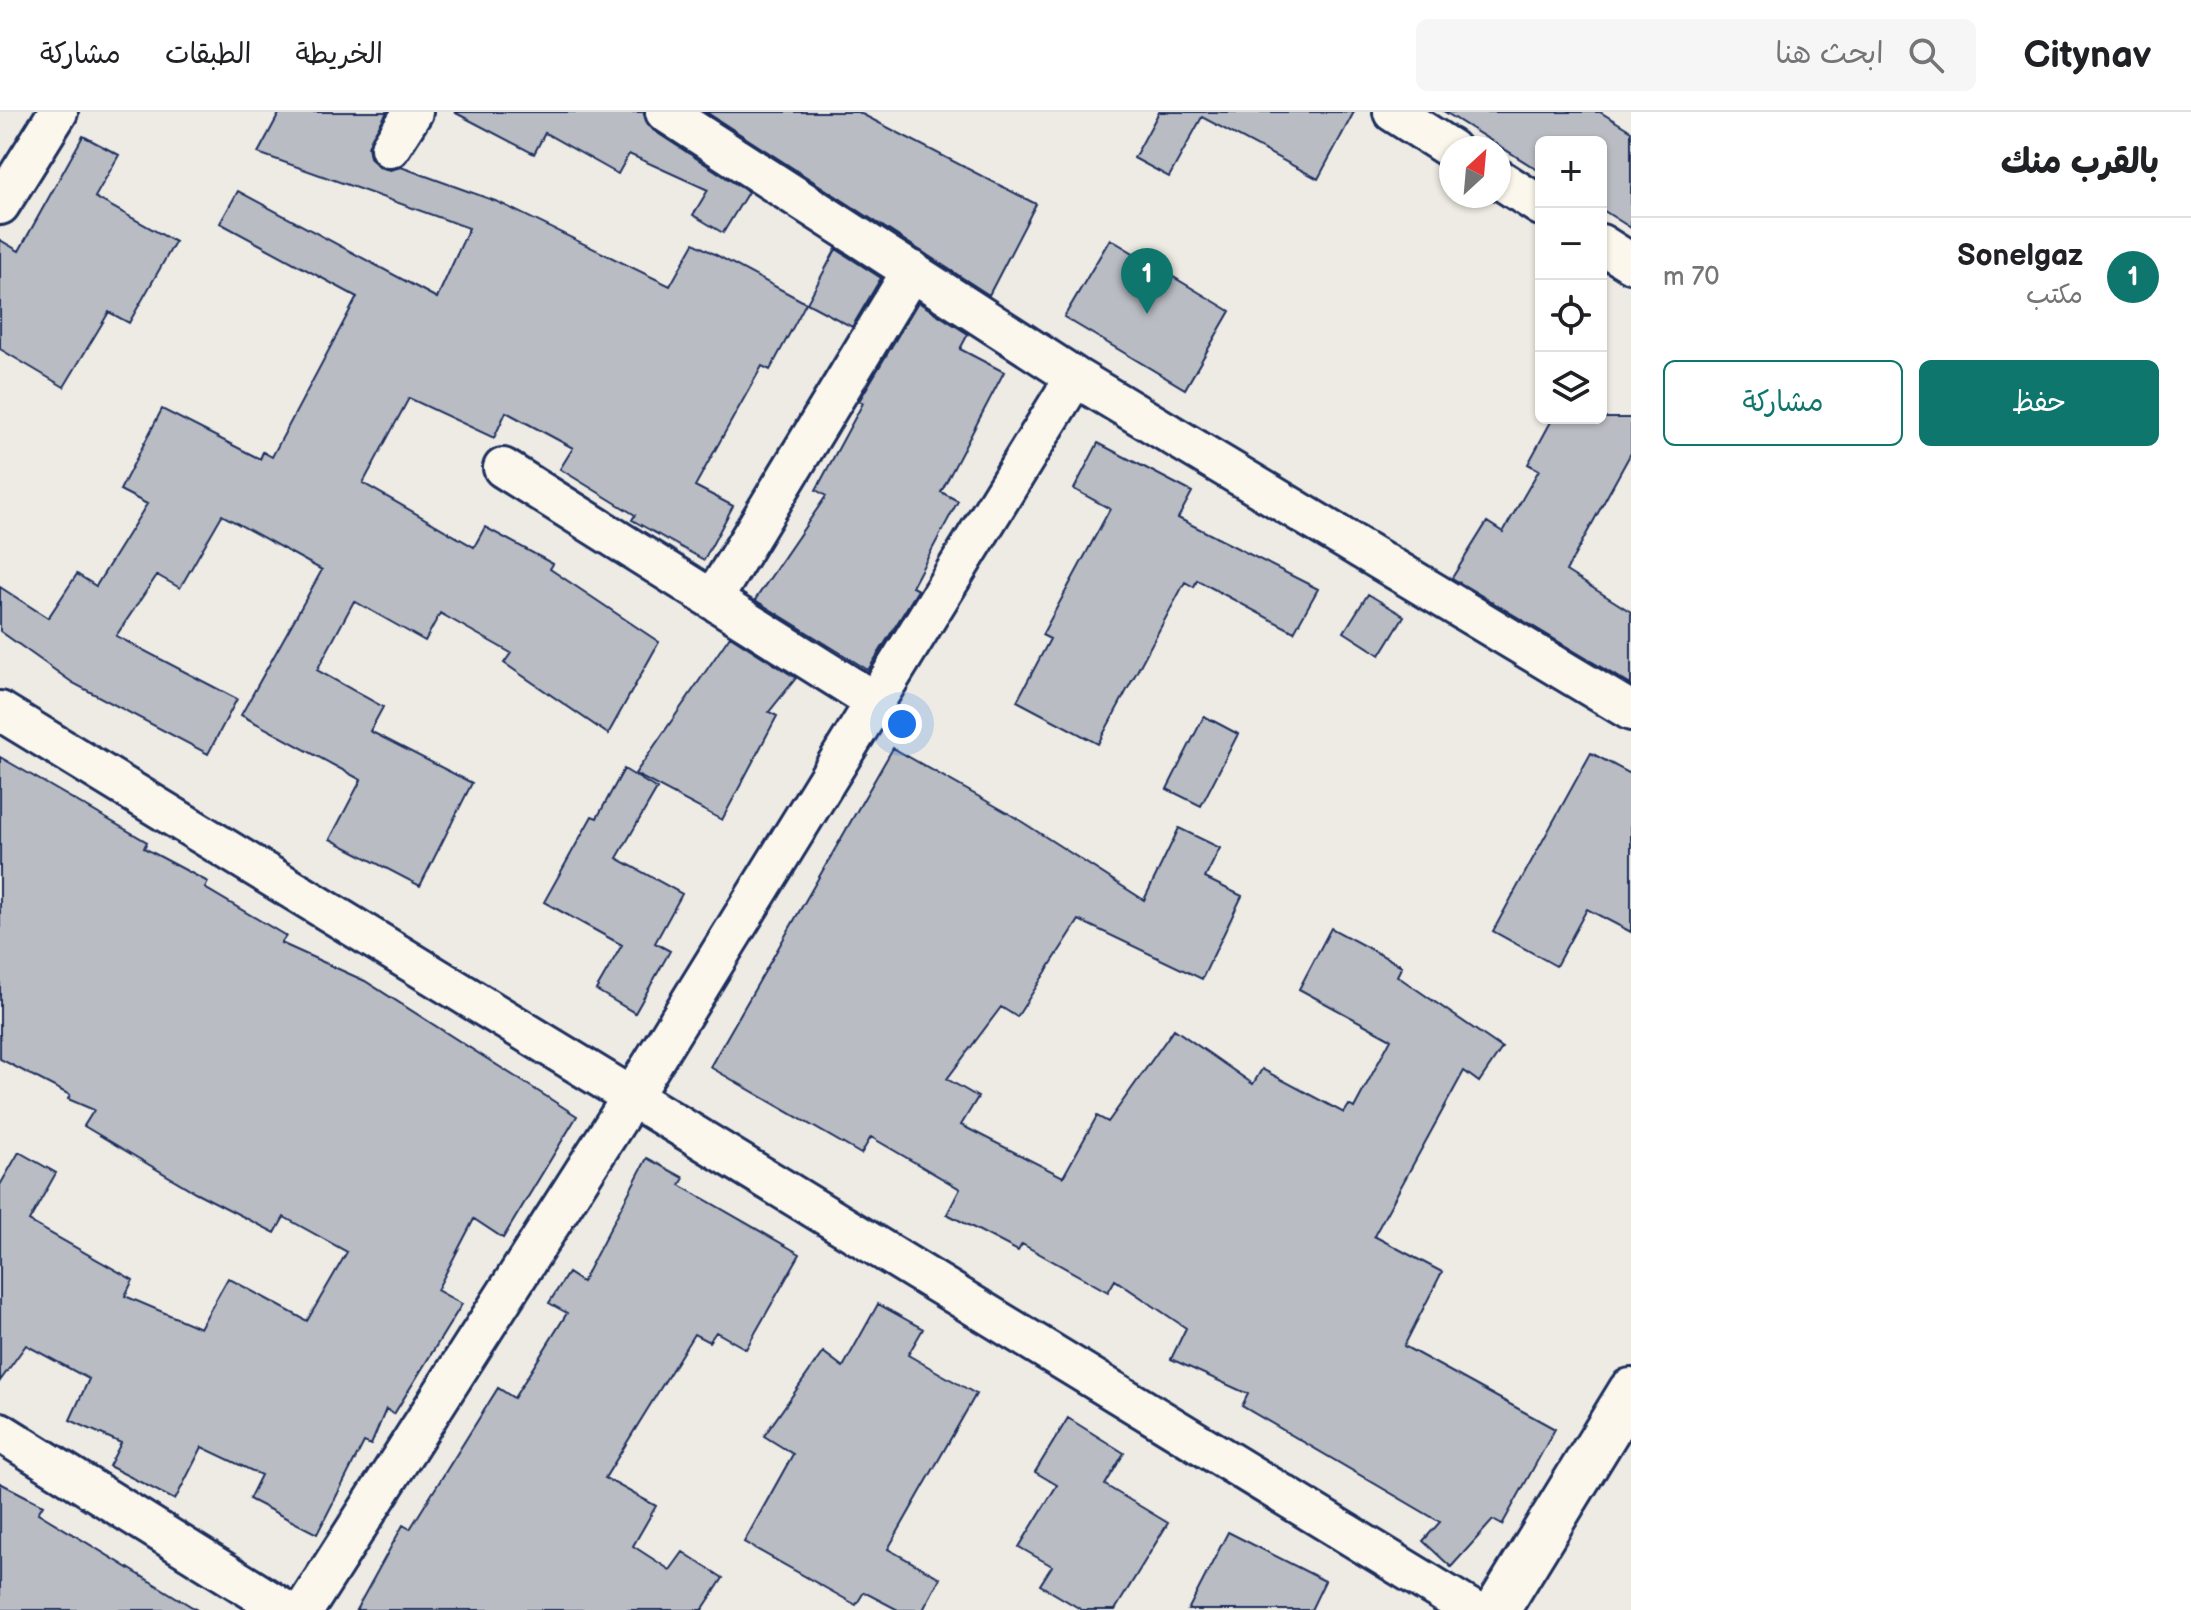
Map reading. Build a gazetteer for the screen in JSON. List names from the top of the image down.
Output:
{
  "north": "top right",
  "page": {
    "header": "Citynav",
    "search": "ابحث هنا",
    "nav": ["الخريطة", "الطبقات", "مشاركة"],
    "heading": "بالقرب منك",
    "map_buttons": ["+", "−"],
    "list": [
      {
        "mark": "1",
        "name": "Sonelgaz",
        "note": "مكتب",
        "value": "70 m"
      }
    ],
    "pins": "1",
    "buttons": ["حفظ", "مشاركة"]
  }
}
